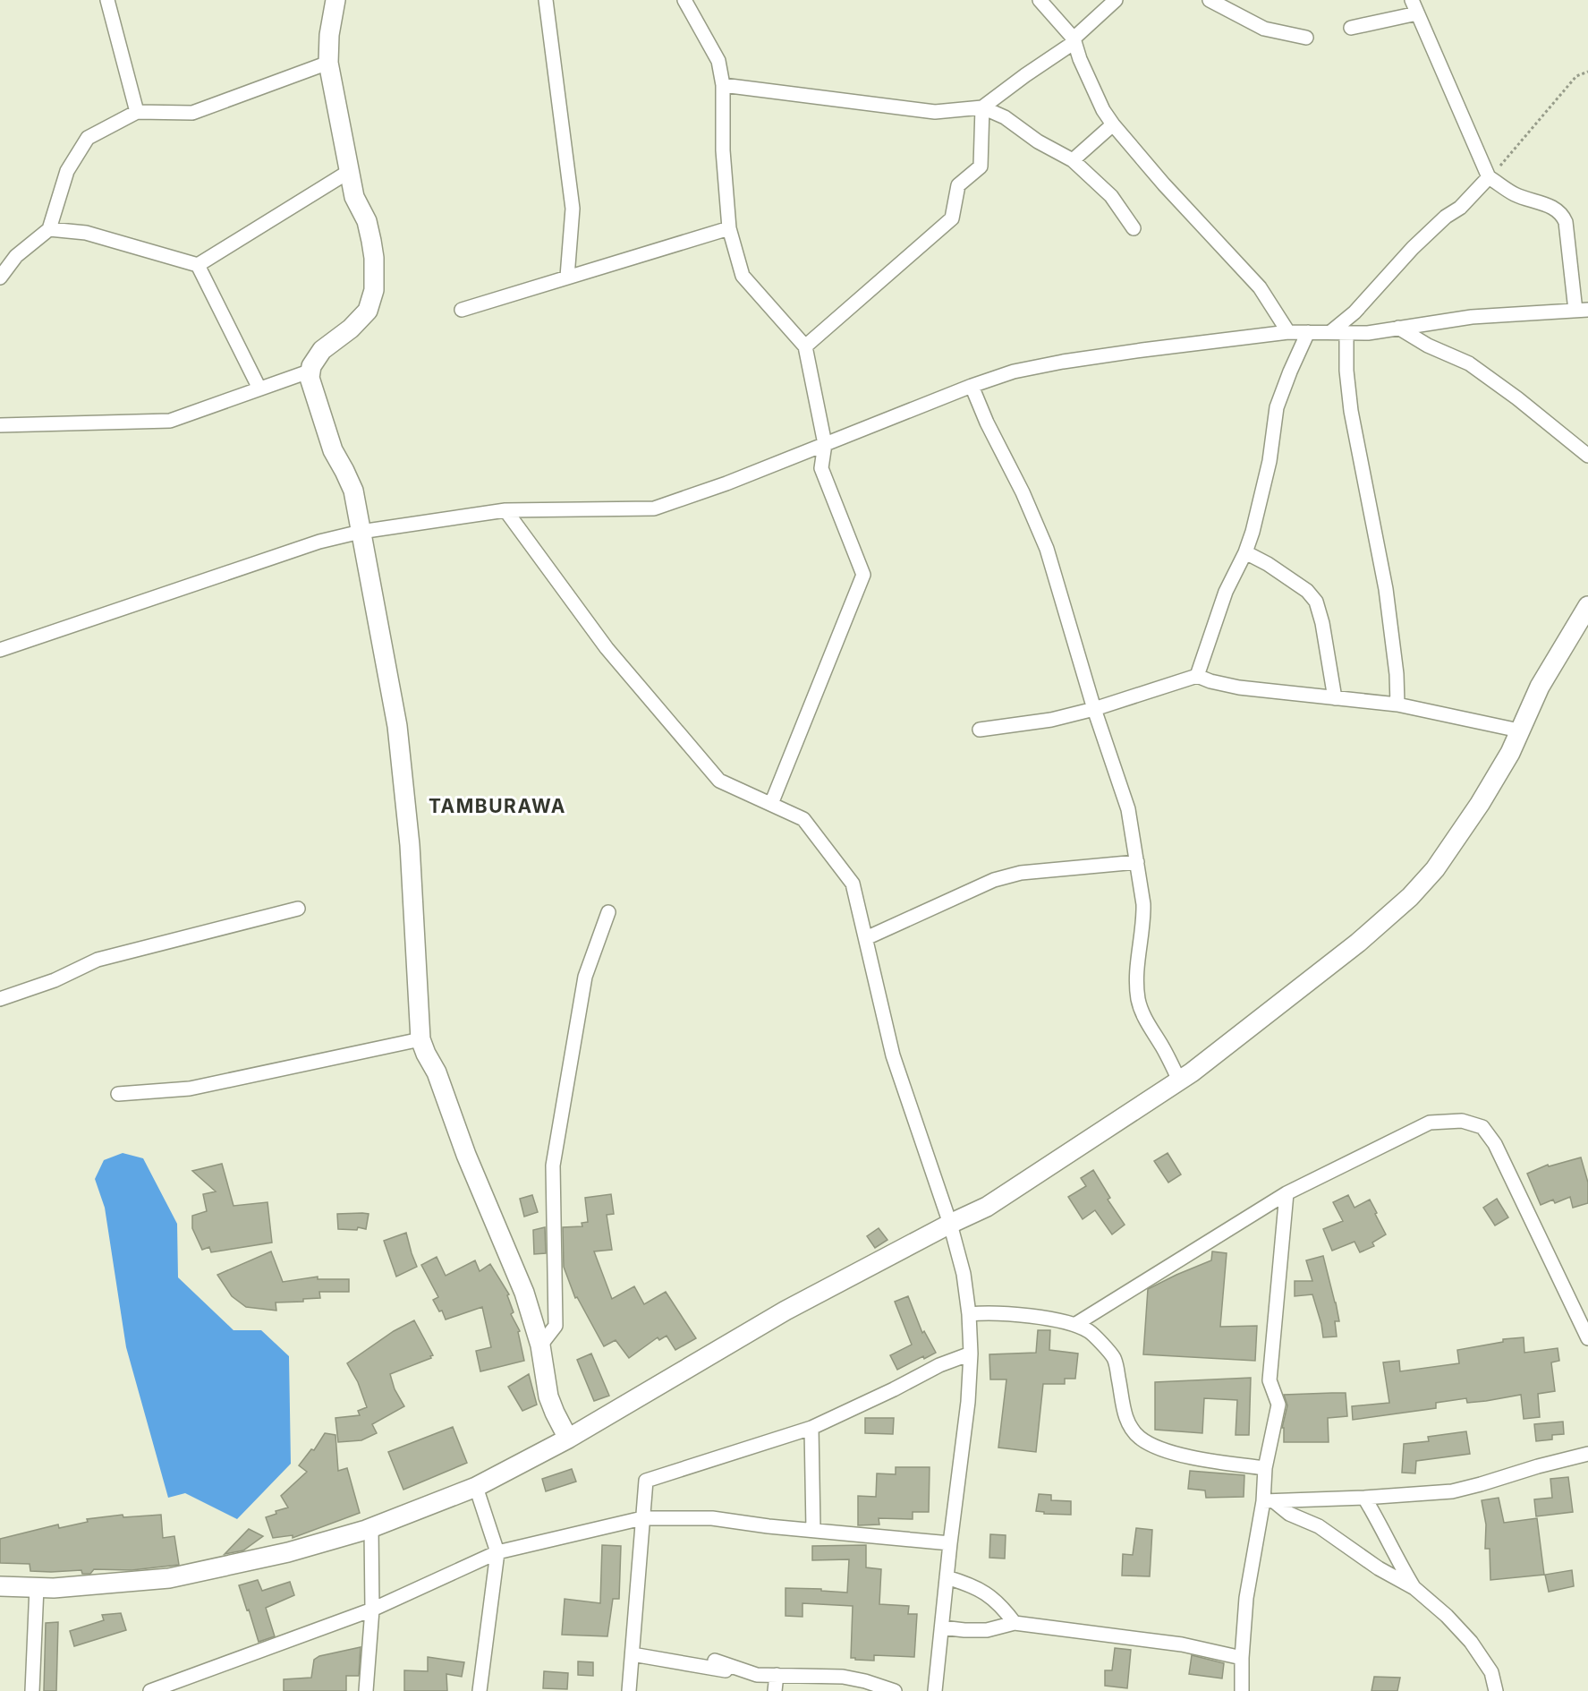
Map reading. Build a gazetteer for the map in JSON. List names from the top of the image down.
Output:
{
  "districts": ["TAMBURAWA"]
}
